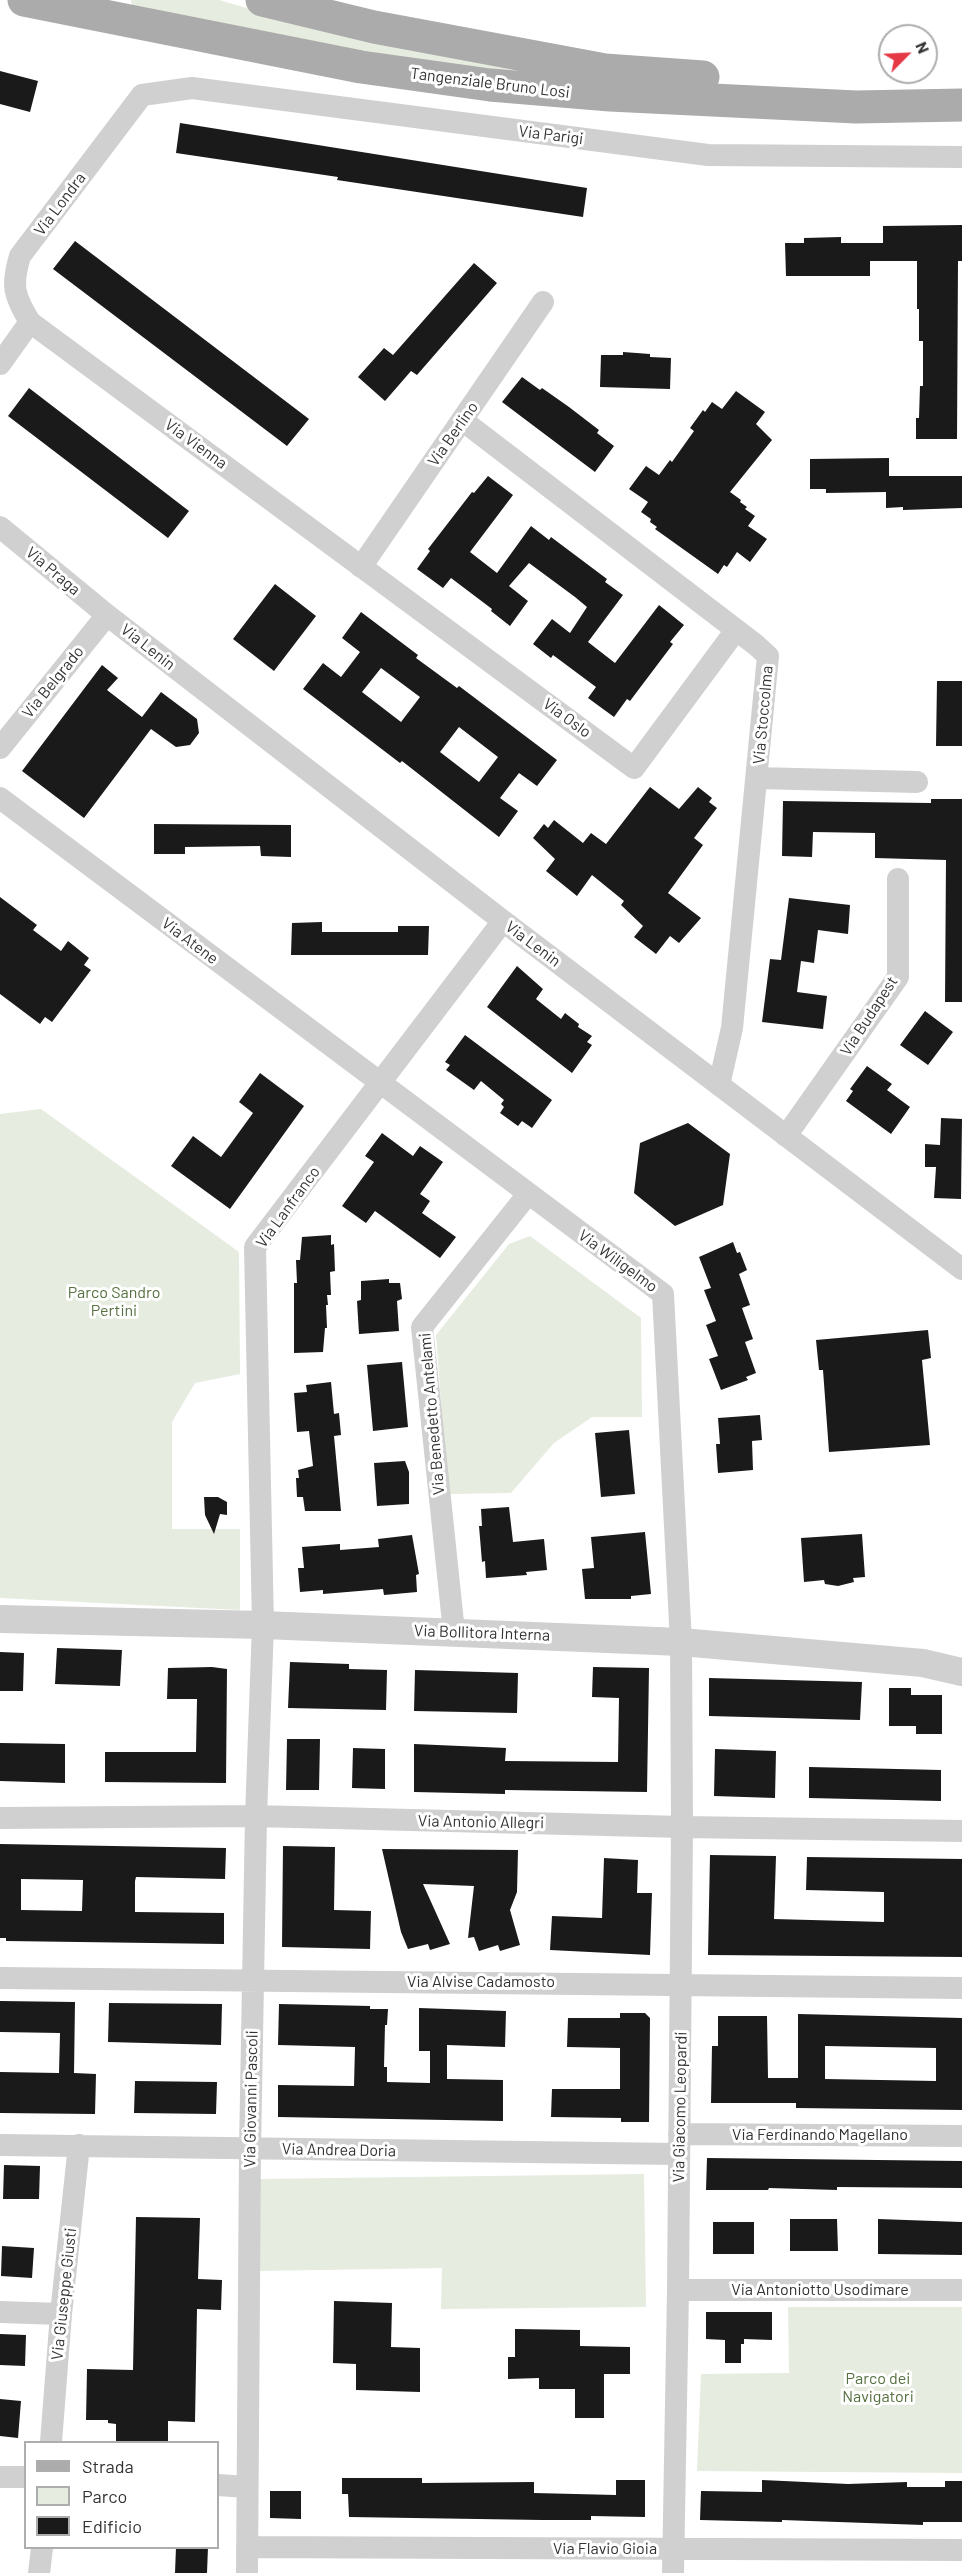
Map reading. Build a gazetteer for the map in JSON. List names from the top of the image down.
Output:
{
  "streets": {
    "main road": ["Tangenziale Bruno Losi"],
    "street": [
      "Via Parigi",
      "Via Londra",
      "Via Berlino",
      "Via Vienna",
      "Via Praga",
      "Via Lenin",
      "Via Belgrado",
      "Via Stoccolma",
      "Via Oslo",
      "Via Atene",
      "Via Budapest",
      "Via Lanfranco",
      "Via Wiligelmo",
      "Via Benedetto Antelami",
      "Via Bollitora Interna",
      "Via Antonio Allegri",
      "Via Alvise Cadamosto",
      "Via Giovanni Pascoli",
      "Via Giacomo Leopardi",
      "Via Ferdinando Magellano",
      "Via Andrea Doria",
      "Via Antoniotto Usodimare",
      "Via Giuseppe Giusti",
      "Via Flavio Gioia"
    ]
  },
  "crossings": [
    ["Via Parigi", "Via Londra"],
    ["Via Londra", "Via Vienna"],
    ["Via Berlino", "Via Vienna"],
    ["Via Berlino", "Via Stoccolma"],
    ["Via Berlino", "Via Oslo"],
    ["Via Vienna", "Via Oslo"],
    ["Via Praga", "Via Lenin"],
    ["Via Praga", "Via Belgrado"],
    ["Via Lenin", "Via Belgrado"],
    ["Via Lenin", "Via Stoccolma"],
    ["Via Lenin", "Via Budapest"],
    ["Via Lenin", "Via Lanfranco"],
    ["Via Stoccolma", "Via Oslo"],
    ["Via Atene", "Via Lanfranco"],
    ["Via Atene", "Via Wiligelmo"],
    ["Via Lanfranco", "Via Wiligelmo"],
    ["Via Lanfranco", "Via Bollitora Interna"],
    ["Via Lanfranco", "Via Giovanni Pascoli"],
    ["Via Wiligelmo", "Via Benedetto Antelami"],
    ["Via Wiligelmo", "Via Bollitora Interna"],
    ["Via Wiligelmo", "Via Giacomo Leopardi"],
    ["Via Benedetto Antelami", "Via Bollitora Interna"],
    ["Via Bollitora Interna", "Via Giovanni Pascoli"],
    ["Via Bollitora Interna", "Via Giacomo Leopardi"],
    ["Via Antonio Allegri", "Via Giovanni Pascoli"],
    ["Via Antonio Allegri", "Via Giacomo Leopardi"],
    ["Via Alvise Cadamosto", "Via Giovanni Pascoli"],
    ["Via Alvise Cadamosto", "Via Giacomo Leopardi"],
    ["Via Giovanni Pascoli", "Via Andrea Doria"],
    ["Via Giovanni Pascoli", "Via Flavio Gioia"],
    ["Via Giacomo Leopardi", "Via Ferdinando Magellano"],
    ["Via Giacomo Leopardi", "Via Andrea Doria"],
    ["Via Giacomo Leopardi", "Via Antoniotto Usodimare"],
    ["Via Giacomo Leopardi", "Via Flavio Gioia"],
    ["Via Ferdinando Magellano", "Via Andrea Doria"],
    ["Via Andrea Doria", "Via Giuseppe Giusti"]
  ],
  "parks": ["Parco Sandro Pertini", "Parco dei Navigatori"],
  "legend": ["Strada", "Parco", "Edificio"],
  "north": "top right"
}
